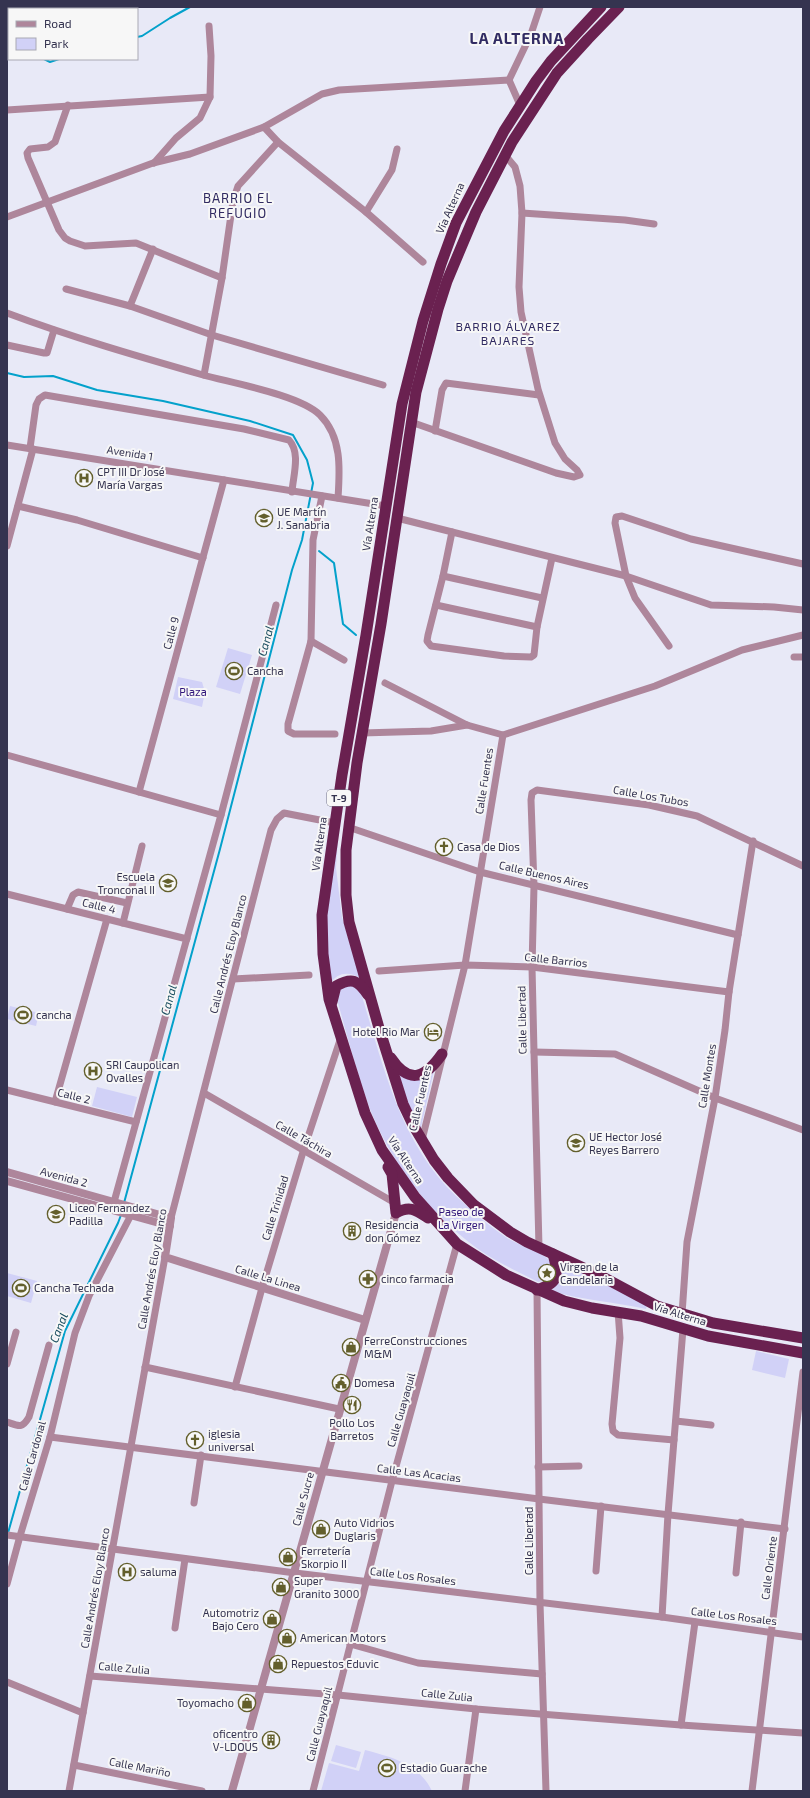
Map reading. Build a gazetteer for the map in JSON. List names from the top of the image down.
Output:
{
  "streets": {
    "highway": ["Vía Alterna", "T-9"],
    "street": [
      "Avenida 1",
      "Calle 9",
      "Calle Fuentes",
      "Calle Los Tubos",
      "Calle Buenos Aires",
      "Calle 4",
      "Calle Andrés Eloy Blanco",
      "Calle Barrios",
      "Calle Libertad",
      "Calle Montes",
      "Calle 2",
      "Calle Táchira",
      "Avenida 2",
      "Calle Trinidad",
      "Calle La Linea",
      "Calle Guayaquil",
      "Calle Cardonal",
      "Calle Las Acacias",
      "Calle Sucre",
      "Calle Oriente",
      "Calle Los Rosales",
      "Calle Zulia",
      "Calle Mariño"
    ]
  },
  "crossings": [
    ["Vía Alterna", "Calle Fuentes"],
    ["Vía Alterna", "T-9"],
    ["Vía Alterna", "Calle Buenos Aires"],
    ["Vía Alterna", "Calle Andrés Eloy Blanco"],
    ["Vía Alterna", "Calle Libertad"],
    ["Vía Alterna", "Calle Montes"],
    ["Vía Alterna", "Calle Trinidad"],
    ["Vía Alterna", "Calle Guayaquil"],
    ["Avenida 1", "Calle 9"],
    ["Calle Fuentes", "Calle Buenos Aires"],
    ["Calle Fuentes", "Calle Barrios"],
    ["Calle Los Tubos", "Calle Libertad"],
    ["Calle Los Tubos", "Calle Montes"],
    ["Calle Buenos Aires", "Calle Libertad"],
    ["Calle Buenos Aires", "Calle Montes"],
    ["Calle Andrés Eloy Blanco", "Calle Táchira"],
    ["Calle Andrés Eloy Blanco", "Calle La Linea"],
    ["Calle Andrés Eloy Blanco", "Calle Las Acacias"],
    ["Calle Andrés Eloy Blanco", "Calle Los Rosales"],
    ["Calle Andrés Eloy Blanco", "Calle Zulia"],
    ["Calle Andrés Eloy Blanco", "Calle Mariño"],
    ["Calle Barrios", "Calle Libertad"],
    ["Calle Barrios", "Calle Montes"],
    ["Calle Libertad", "Calle Las Acacias"],
    ["Calle Libertad", "Calle Los Rosales"],
    ["Calle Libertad", "Calle Zulia"],
    ["Calle Táchira", "Calle Trinidad"],
    ["Calle Táchira", "Calle Sucre"],
    ["Avenida 2", "Calle Cardonal"],
    ["Calle Trinidad", "Calle La Linea"],
    ["Calle La Linea", "Calle Sucre"],
    ["Calle Guayaquil", "Calle Las Acacias"],
    ["Calle Guayaquil", "Calle Los Rosales"],
    ["Calle Guayaquil", "Calle Zulia"],
    ["Calle Cardonal", "Calle Las Acacias"],
    ["Calle Cardonal", "Calle Los Rosales"],
    ["Calle Las Acacias", "Calle Sucre"],
    ["Calle Las Acacias", "Calle Oriente"],
    ["Calle Sucre", "Calle Los Rosales"],
    ["Calle Sucre", "Calle Zulia"],
    ["Calle Oriente", "Calle Los Rosales"],
    ["Calle Oriente", "Calle Zulia"]
  ],
  "districts": ["LA ALTERNA", "BARRIO EL REFUGIO", "BARRIO ÁLVAREZ BAJARES"],
  "water": ["Canal"],
  "parks": ["Plaza", "Paseo de La Virgen"],
  "places": {
    "hospital": ["CPT III Dr José María Vargas", "SRI Caupolican Ovalles", "saluma"],
    "school or university": [
      "UE Martín J. Sanabria",
      "Escuela Tronconal II",
      "UE Hector José Reyes Barrero",
      "Liceo Fernandez Padilla"
    ],
    "sports": [
      "Cancha",
      "cancha",
      "Cancha Techada",
      "Estadio Guarache"
    ],
    "church": ["Casa de Dios", "iglesia universal"],
    "hotel": ["Hotel Rio Mar"],
    "building": ["Residencia don Gómez", "oficentro V-LDOUS"],
    "place": ["Virgen de la Candelaria"],
    "pharmacy": ["cinco farmacia"],
    "shop": [
      "FerreConstrucciones M&M",
      "Auto Vidrios Duglaris",
      "Ferretería Skorpio II",
      "Super Granito 3000",
      "Automotriz Bajo Cero",
      "American Motors",
      "Repuestos Eduvic",
      "Toyomacho"
    ],
    "public building": ["Domesa"],
    "restaurant": ["Pollo Los Barretos"]
  },
  "legend": ["Road", "Park"]
}
